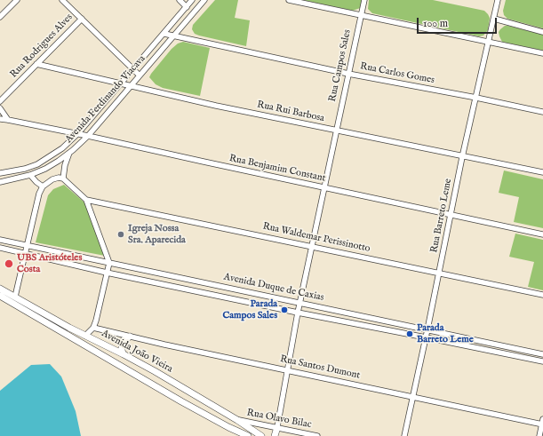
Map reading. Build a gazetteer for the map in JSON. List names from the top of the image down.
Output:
{
  "streets": {
    "main road": ["Avenida João Vieira"],
    "street": [
      "Rua Rodrigues Alves",
      "Rua Campos Sales",
      "Rua Carlos Gomes",
      "Avenida Ferdinando Viacava",
      "Rua Rui Barbosa",
      "Rua Benjamim Constant",
      "Rua Barreto Leme",
      "Rua Waldemar Perissinotto",
      "Avenida Duque de Caxias",
      "Rua Santos Dumont",
      "Rua Olavo Bilac"
    ]
  },
  "crossings": [
    ["Rua Rodrigues Alves", "Rua Rui Barbosa"],
    ["Rua Campos Sales", "Rua Carlos Gomes"],
    ["Rua Campos Sales", "Rua Rui Barbosa"],
    ["Rua Campos Sales", "Rua Benjamim Constant"],
    ["Rua Campos Sales", "Rua Waldemar Perissinotto"],
    ["Rua Campos Sales", "Avenida Duque de Caxias"],
    ["Rua Campos Sales", "Rua Santos Dumont"],
    ["Rua Campos Sales", "Rua Olavo Bilac"],
    ["Rua Carlos Gomes", "Avenida Ferdinando Viacava"],
    ["Rua Carlos Gomes", "Rua Barreto Leme"],
    ["Avenida Ferdinando Viacava", "Rua Rui Barbosa"],
    ["Avenida Ferdinando Viacava", "Rua Benjamim Constant"],
    ["Rua Rui Barbosa", "Rua Barreto Leme"],
    ["Rua Benjamim Constant", "Rua Barreto Leme"],
    ["Rua Barreto Leme", "Rua Waldemar Perissinotto"],
    ["Rua Barreto Leme", "Avenida Duque de Caxias"],
    ["Rua Barreto Leme", "Rua Santos Dumont"],
    ["Avenida João Vieira", "Rua Olavo Bilac"]
  ],
  "places": [
    "Igreja Nossa Sra. Aparecida",
    "UBS Aristóteles Costa",
    "Parada Campos Sales",
    "Parada Barreto Leme"
  ],
  "scale_bar": "100 m"
}
